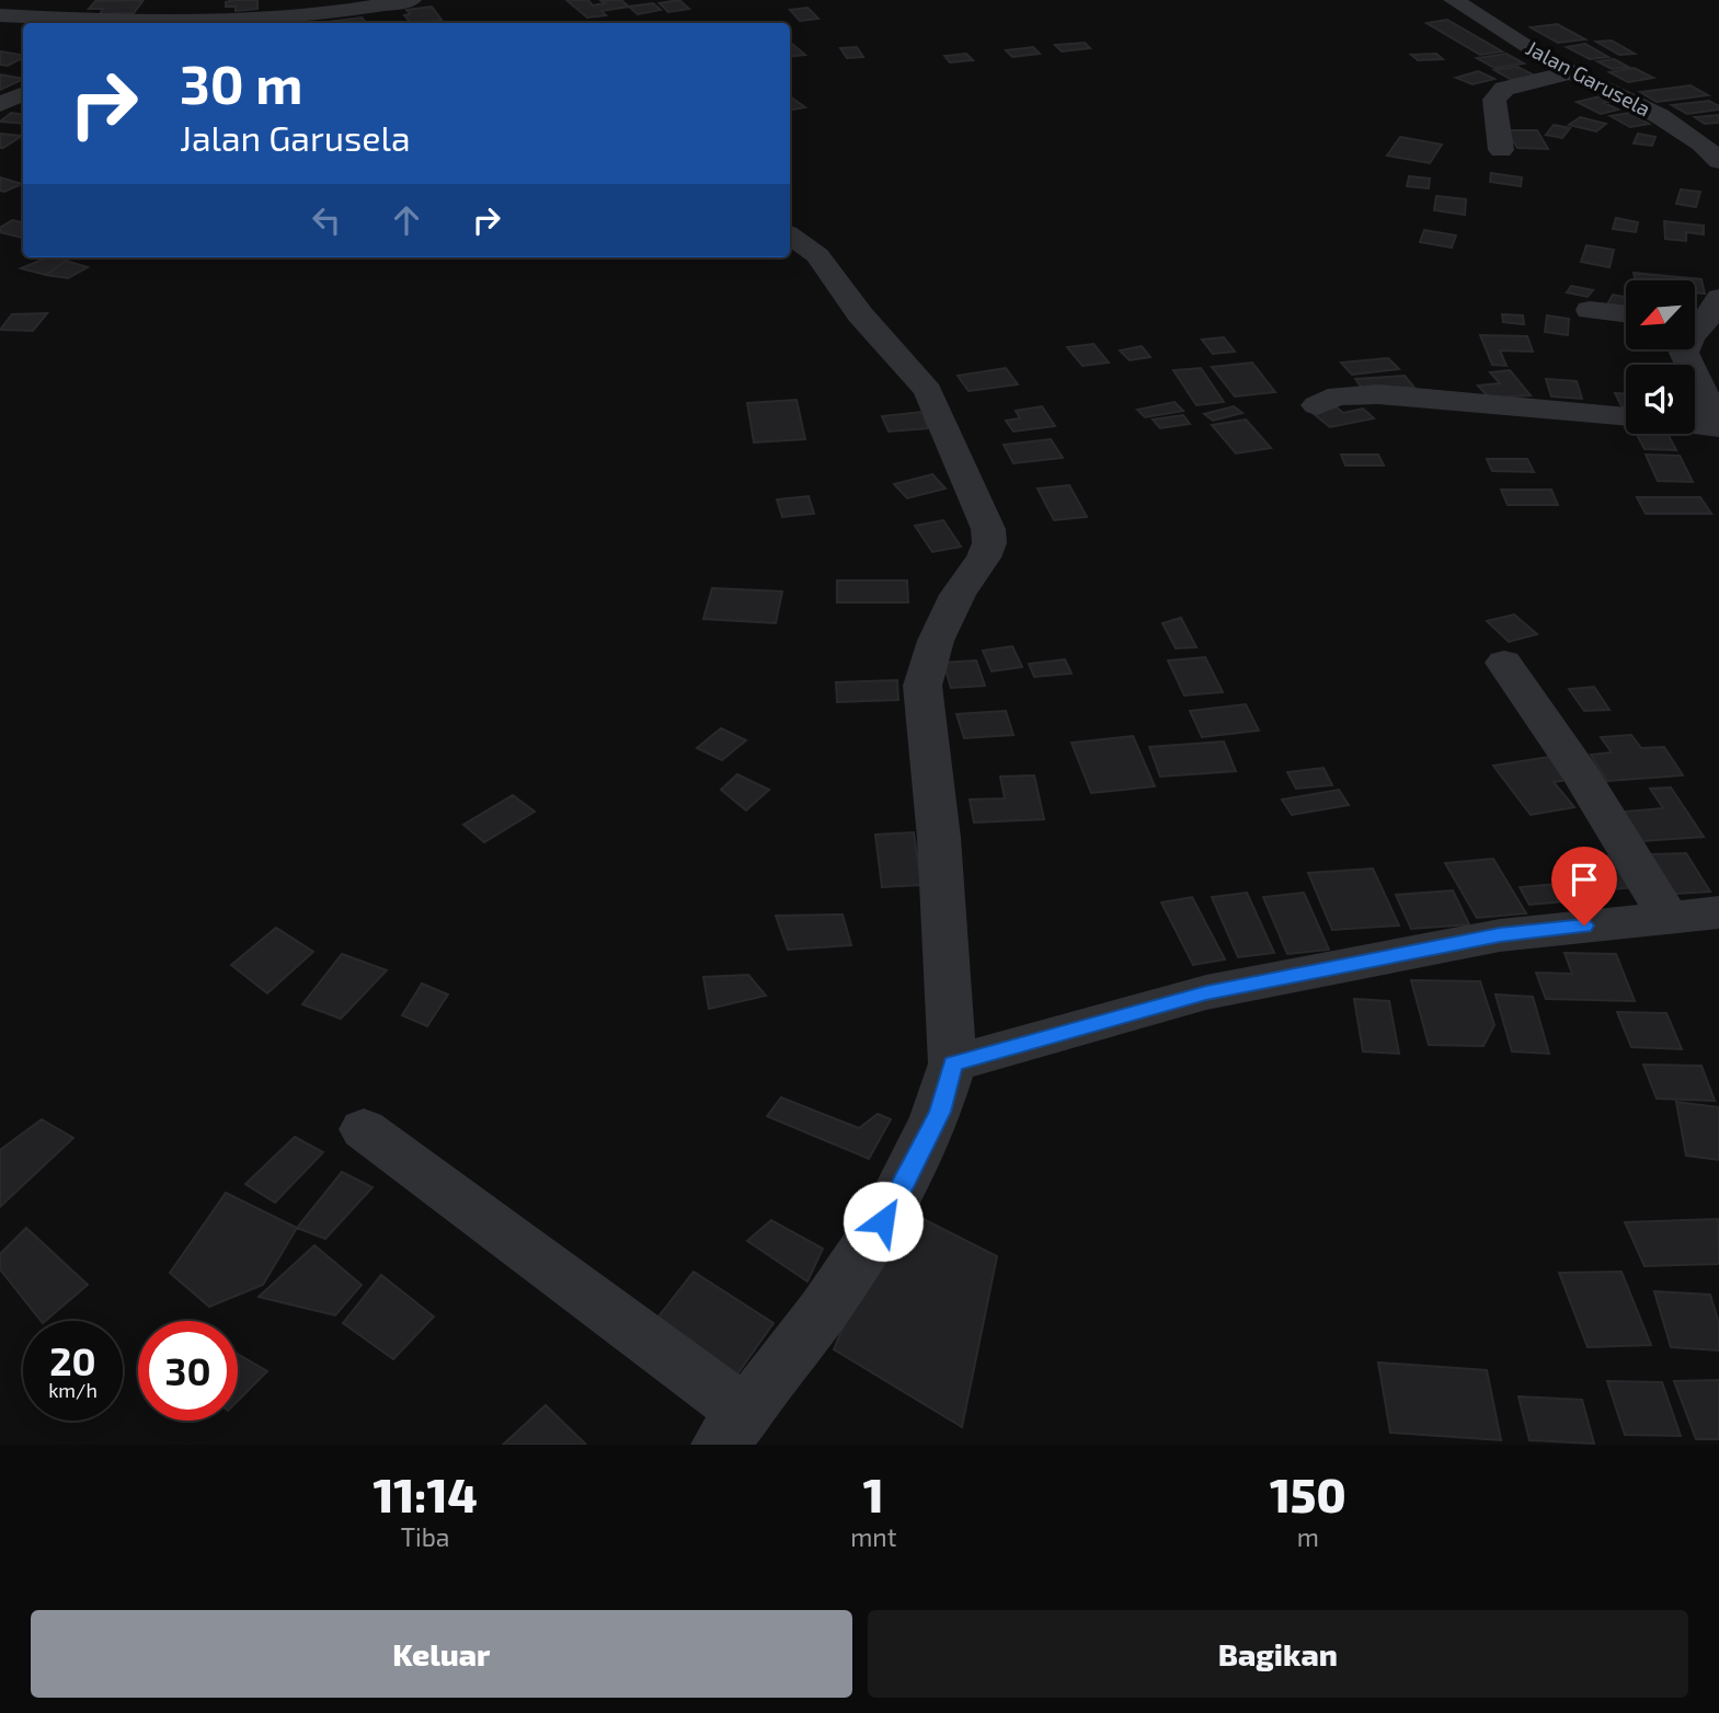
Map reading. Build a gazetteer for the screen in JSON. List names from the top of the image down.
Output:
{
  "streets": {
    "street": ["Jalan Garusela"]
  },
  "north": "bottom left",
  "page": {
    "turn": ["30 m", "Jalan Garusela"],
    "speed": "20 km/h",
    "limit": "30",
    "eta": [
      "11:14",
      "Tiba",
      "1",
      "mnt",
      "150",
      "m"
    ],
    "buttons": ["Keluar", "Bagikan"]
  }
}
